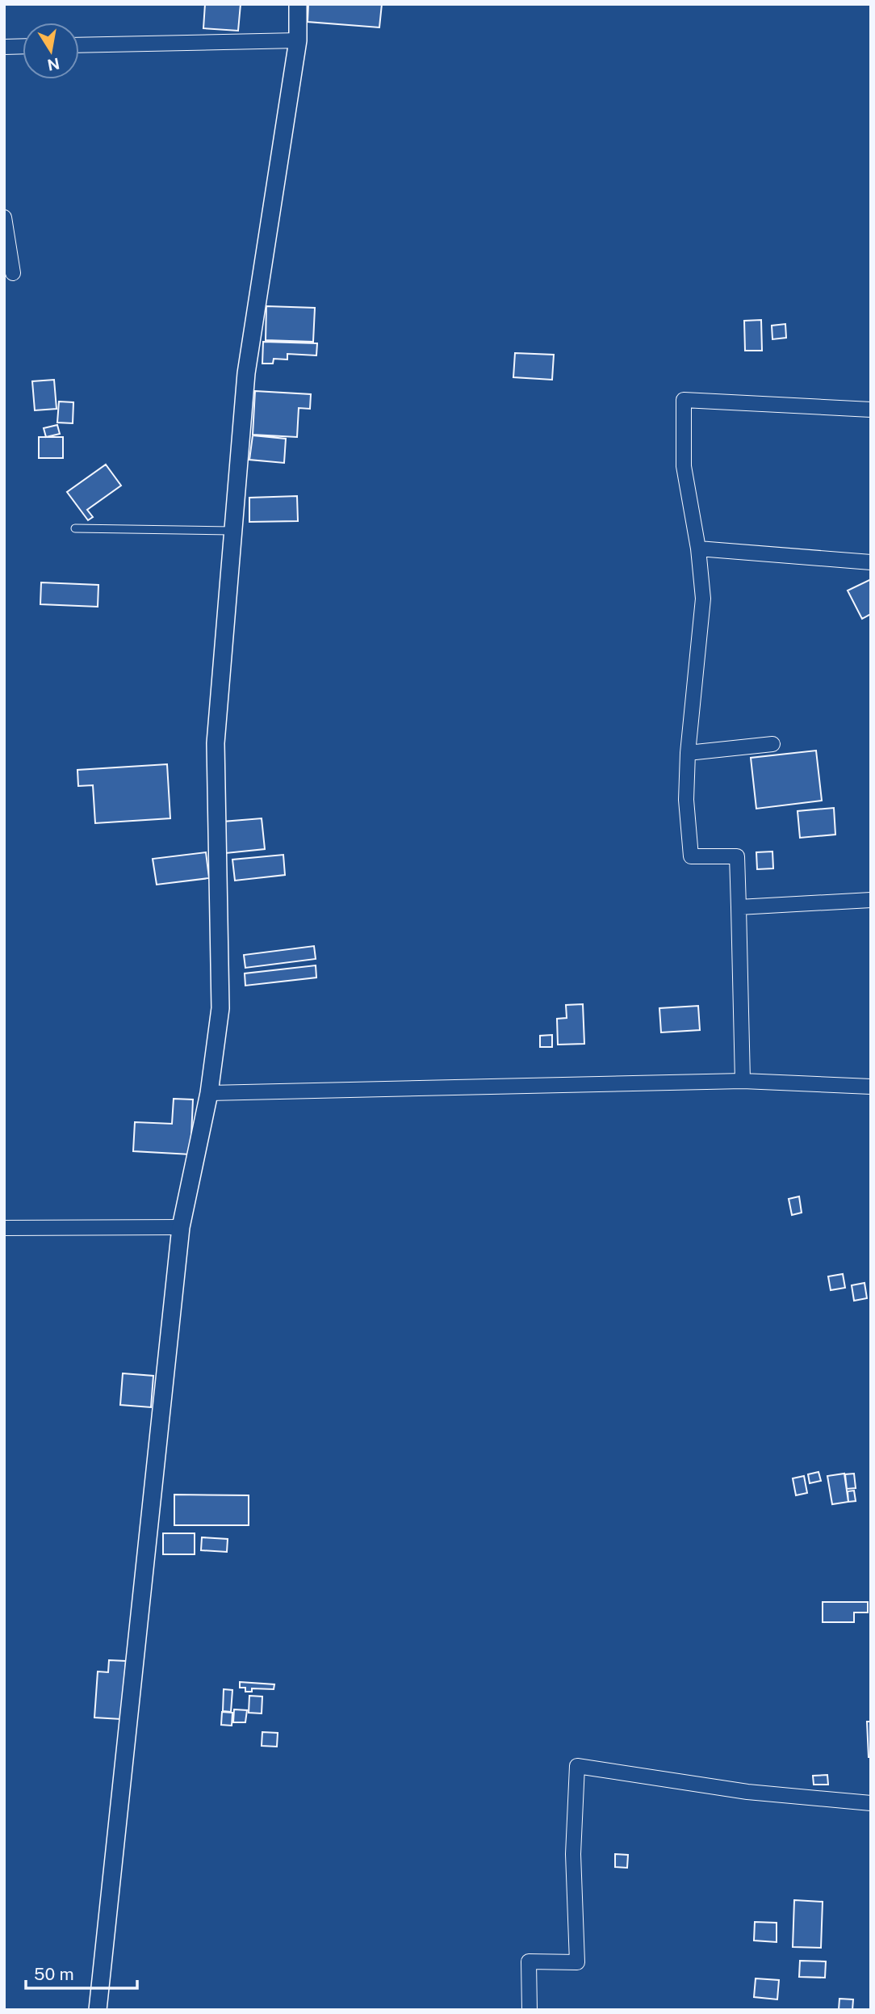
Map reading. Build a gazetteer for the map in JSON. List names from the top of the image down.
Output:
{
  "scale_bar": "50 m",
  "north": "bottom"
}
